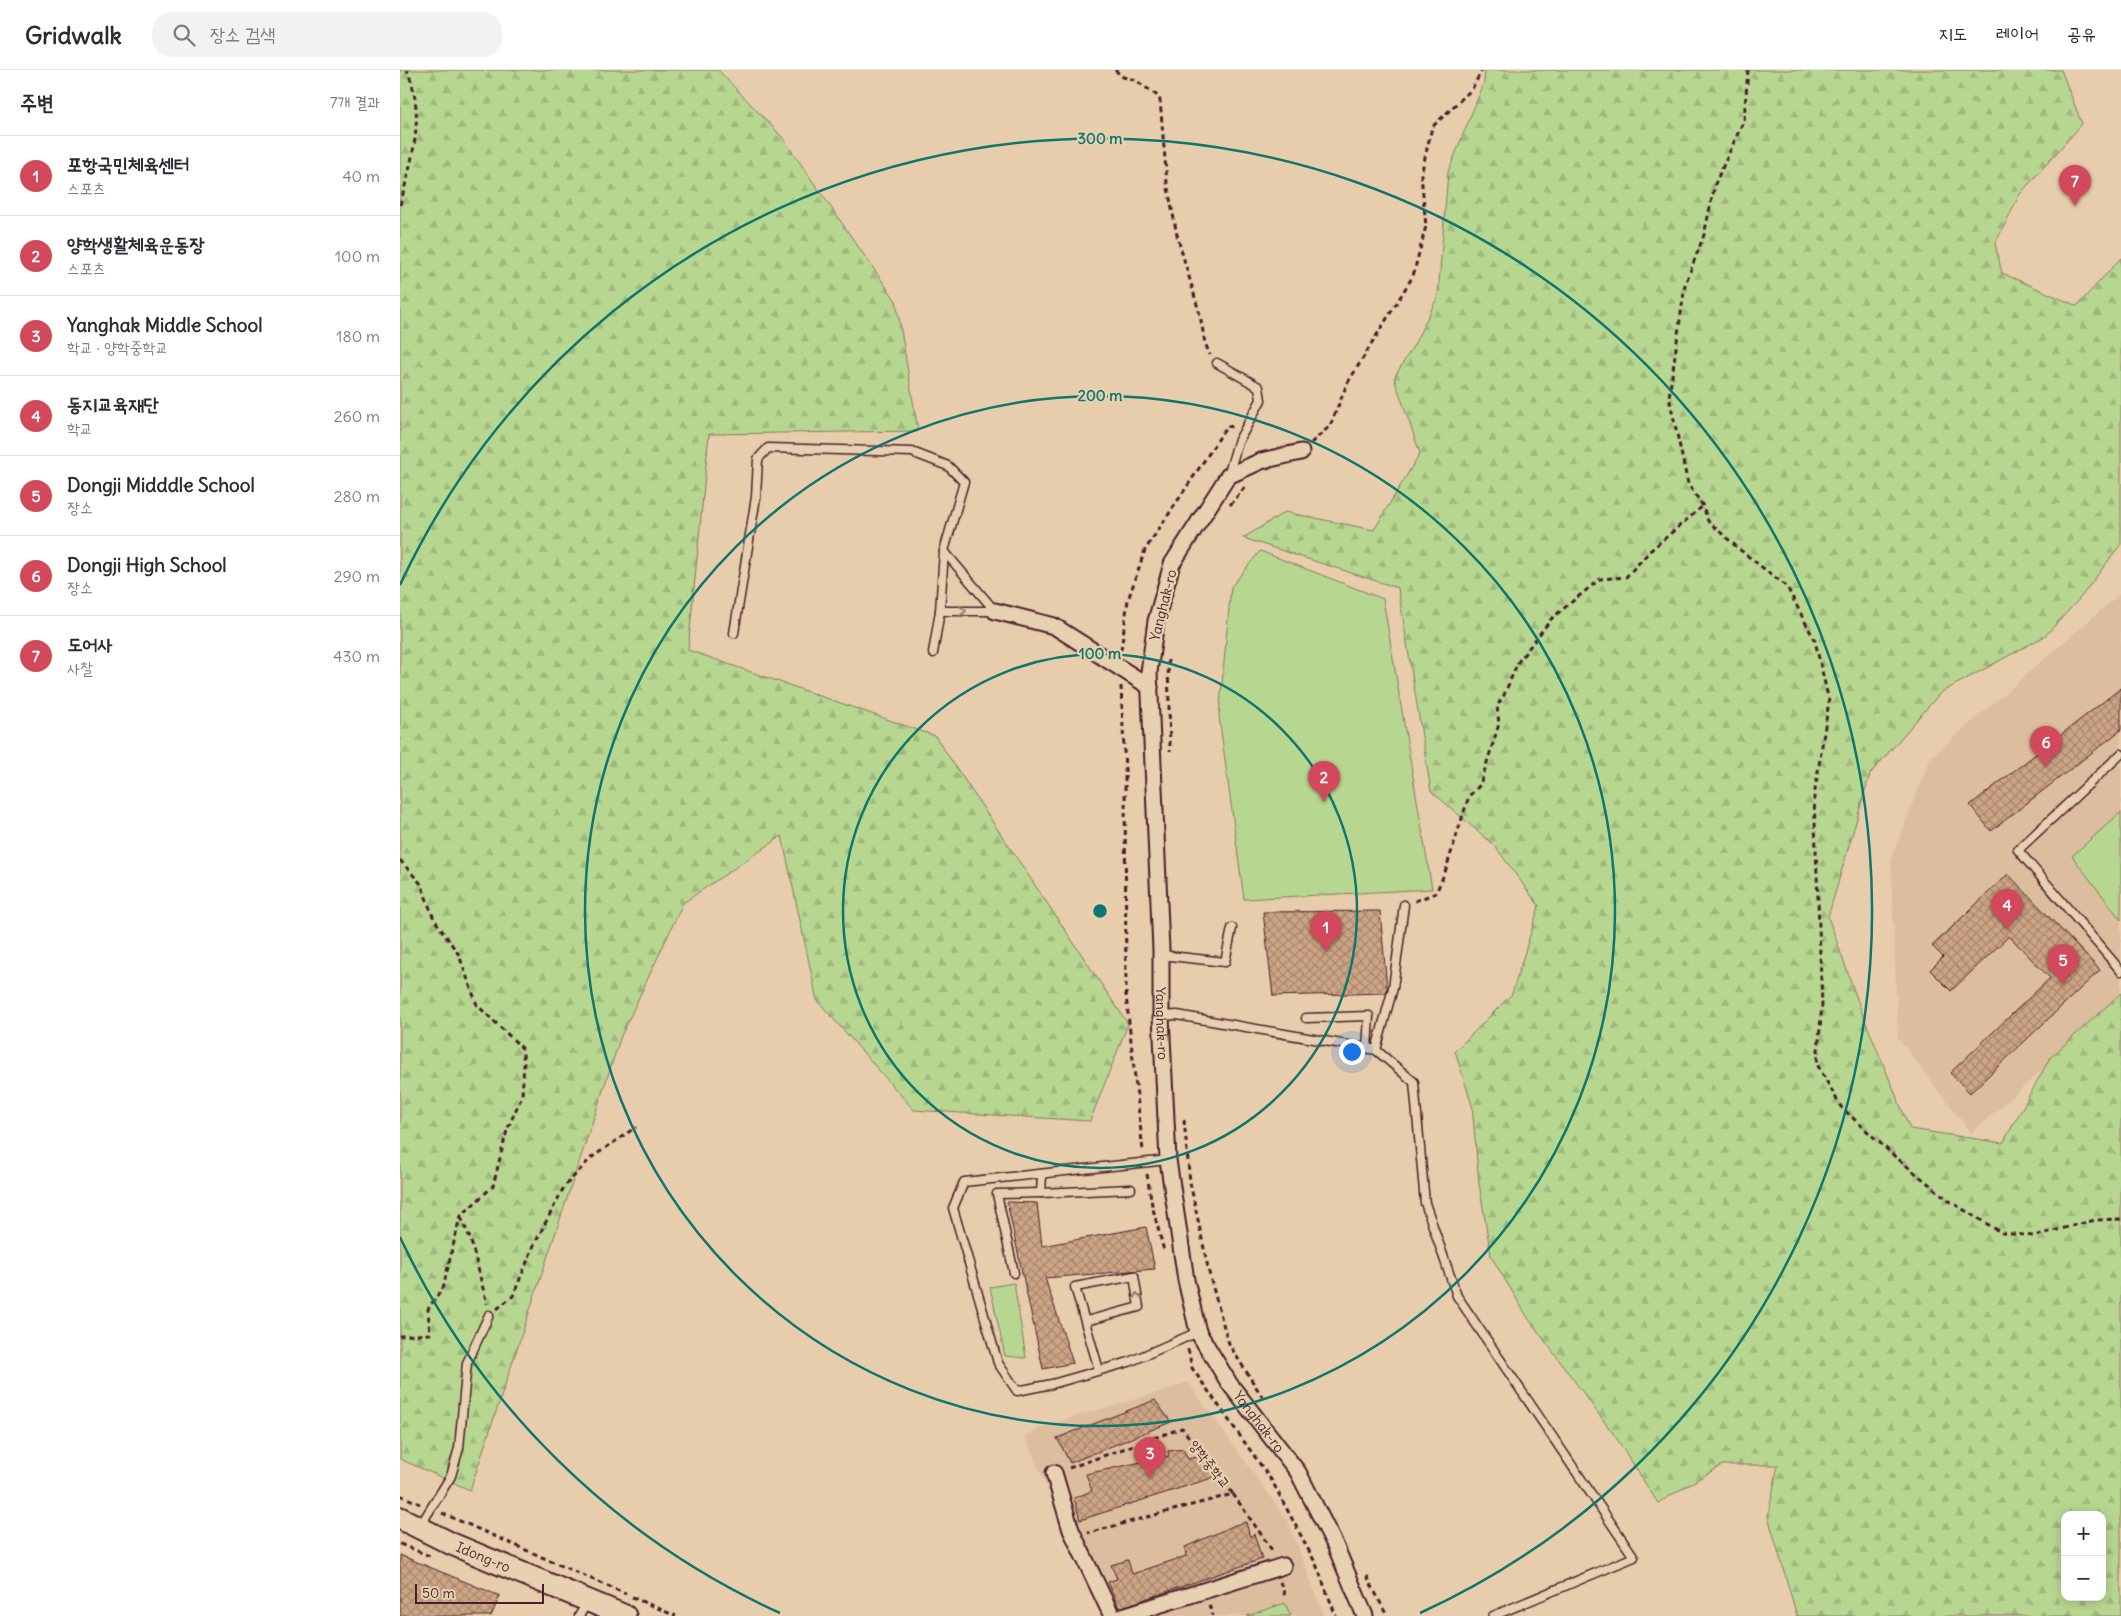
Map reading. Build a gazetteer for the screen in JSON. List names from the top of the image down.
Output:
{
  "streets": {
    "street": ["Yanghak-ro", "Idong-ro"],
    "path": ["양학중학교"]
  },
  "scale_bar": "50 m",
  "page": {
    "header": "Gridwalk",
    "search": "장소 검색",
    "nav": ["지도", "레이어", "공유"],
    "heading": ["주변", "7개 결과"],
    "list": [
      {
        "mark": "1",
        "name": "포항국민체육센터",
        "note": "스포츠",
        "value": "40 m"
      },
      {
        "mark": "2",
        "name": "양학생활체육운동장",
        "note": "스포츠",
        "value": "100 m"
      },
      {
        "mark": "3",
        "name": "Yanghak Middle School",
        "note": "학교 · 양학중학교",
        "value": "180 m"
      },
      {
        "mark": "4",
        "name": "동지교육재단",
        "note": "학교",
        "value": "260 m"
      },
      {
        "mark": "5",
        "name": "Dongji Midddle School",
        "note": "장소",
        "value": "280 m"
      },
      {
        "mark": "6",
        "name": "Dongji High School",
        "note": "장소",
        "value": "290 m"
      },
      {
        "mark": "7",
        "name": "도어사",
        "note": "사찰",
        "value": "430 m"
      }
    ],
    "pins": [
      "7",
      "6",
      "2",
      "4",
      "1",
      "5",
      "3"
    ],
    "map_buttons": ["+", "−"],
    "scale": "50 m"
  },
  "rings": ["300 m", "200 m", "100 m"]
}
